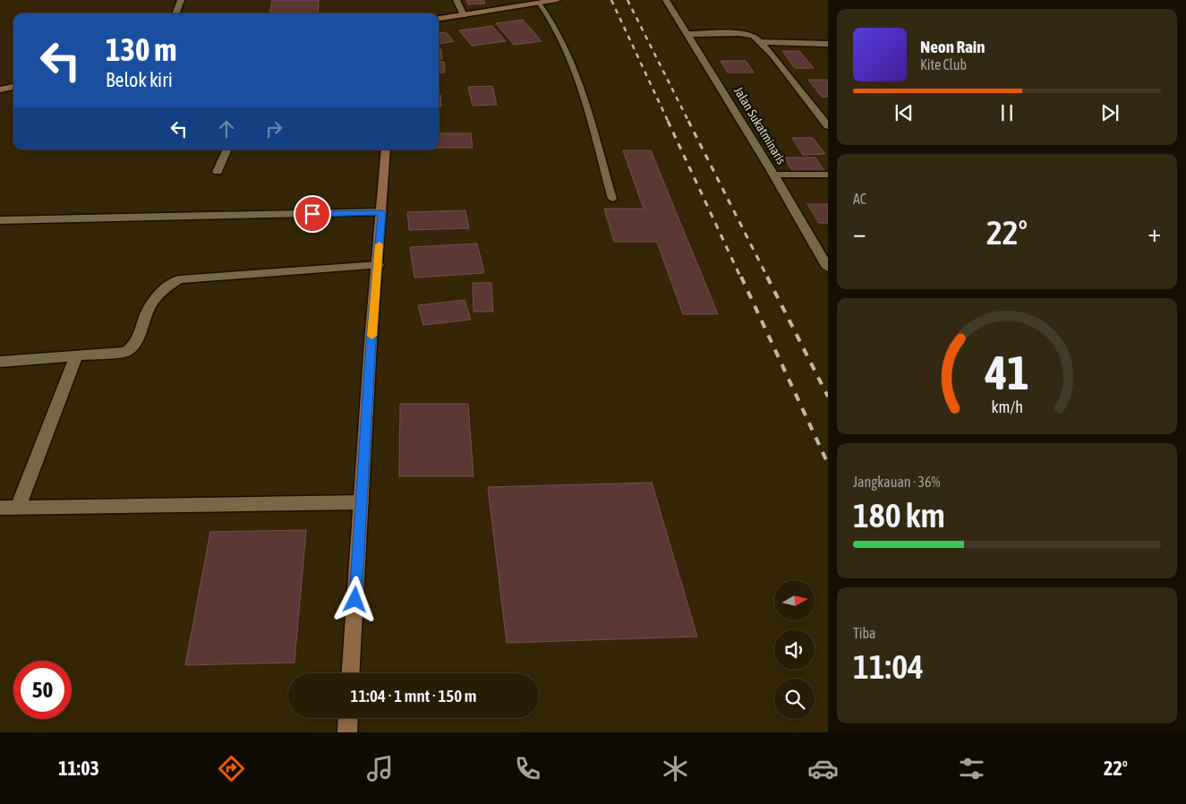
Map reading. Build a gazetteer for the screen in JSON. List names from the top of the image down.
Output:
{
  "streets": {
    "street": ["Jalan Sukatminaris"]
  },
  "north": "right",
  "page": {
    "turn": ["130 m", "Belok kiri"],
    "song": ["Neon Rain", "Kite Club"],
    "tile": [
      "AC",
      ["Jangkauan · 36%", "180 km"],
      ["Tiba", "11:04"]
    ],
    "heat": ["−", "22°", "+"],
    "limit": "50",
    "trip": "11:04 · 1 mnt · 150 m",
    "tabs": ["11:03", "22°"],
    "gauge": ["41", "km/h"]
  }
}
